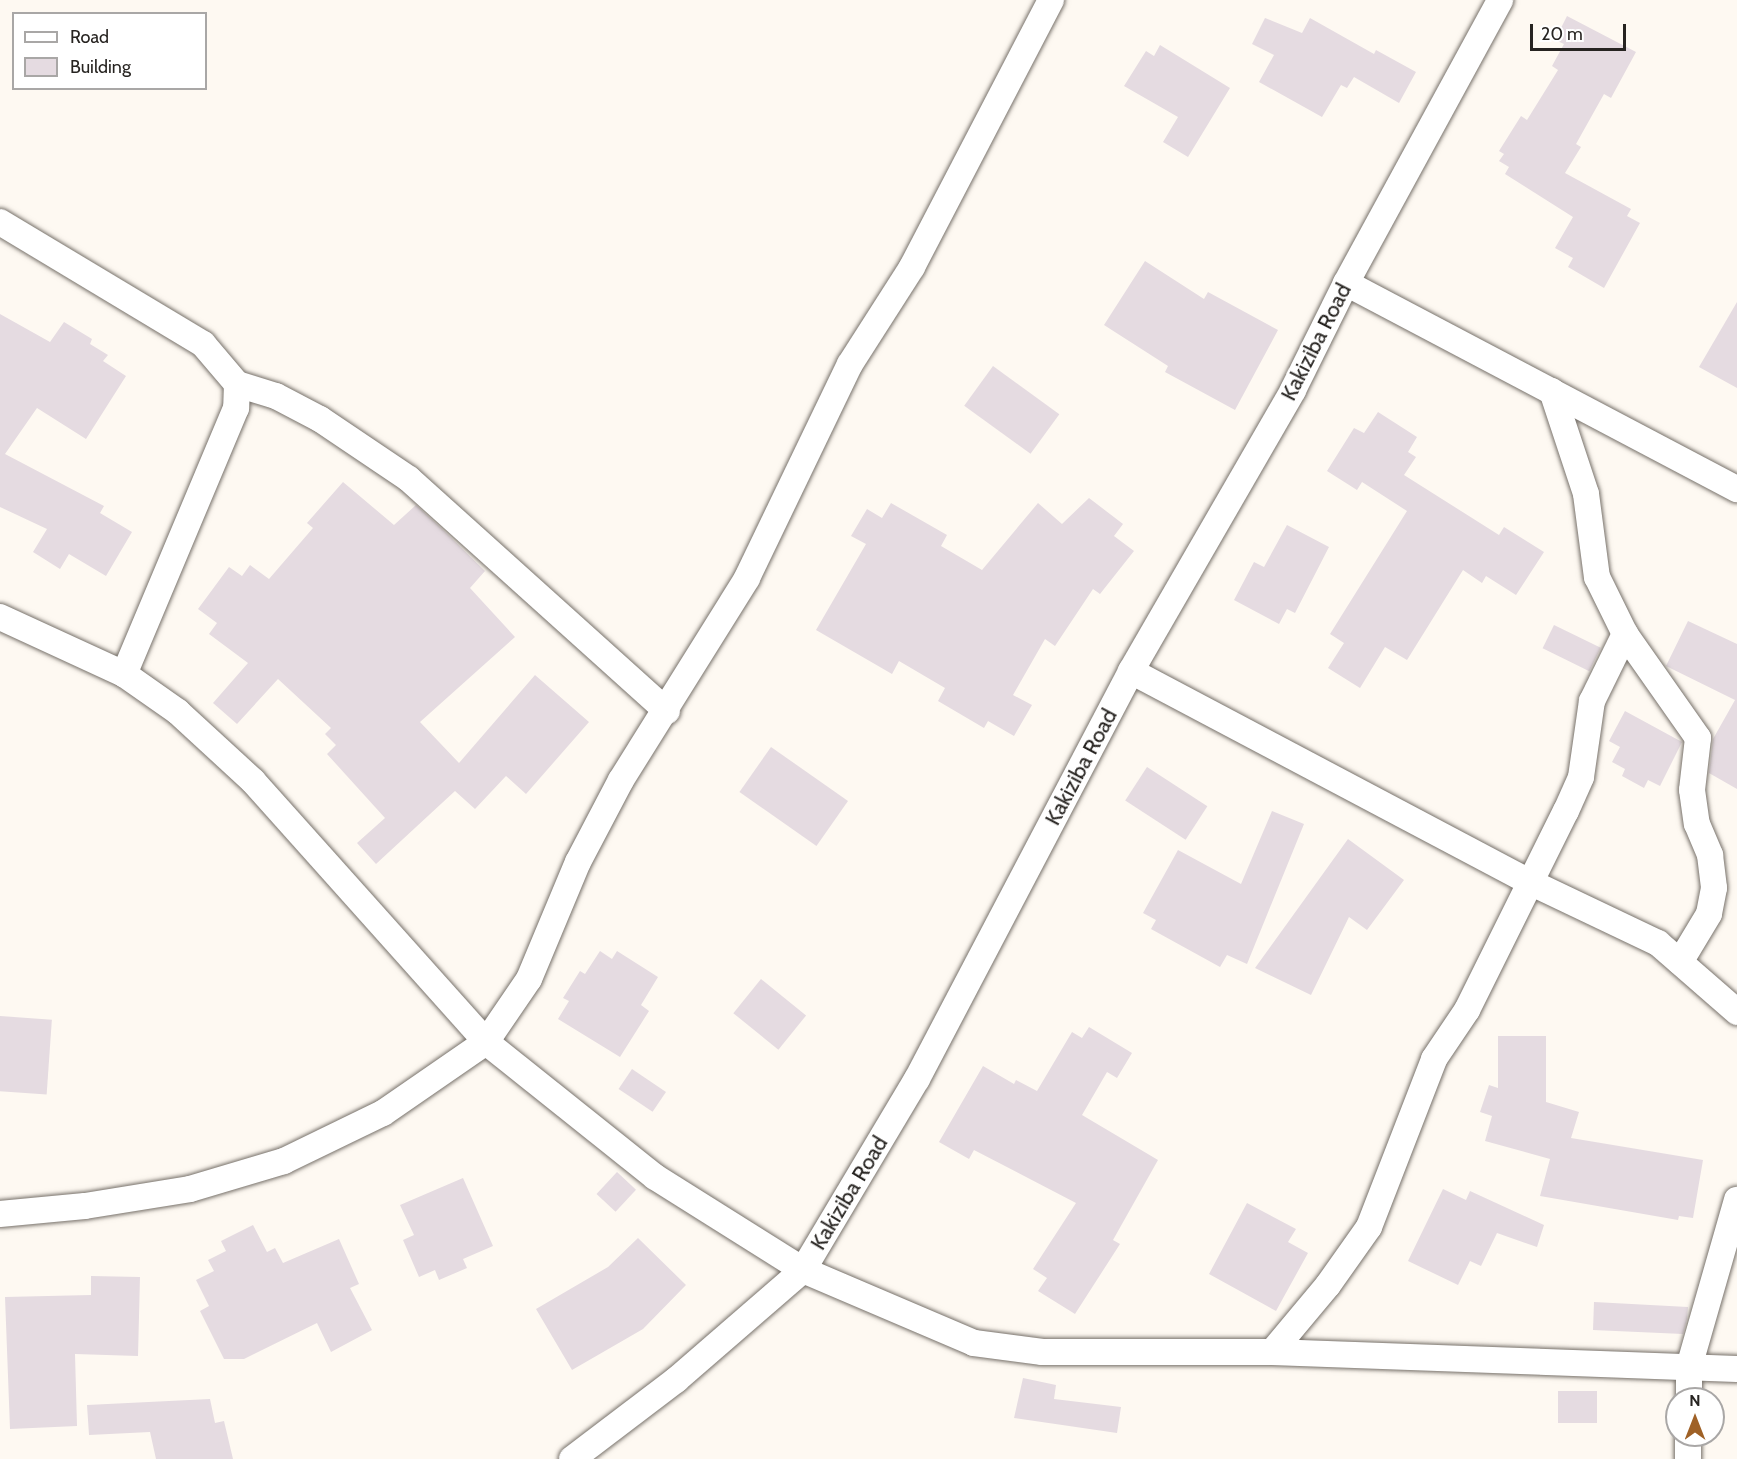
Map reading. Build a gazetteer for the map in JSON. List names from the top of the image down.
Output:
{
  "streets": {
    "street": ["Kakiziba Road"]
  },
  "legend": ["Road", "Building"],
  "scale_bar": "20 m",
  "north": "top"
}
